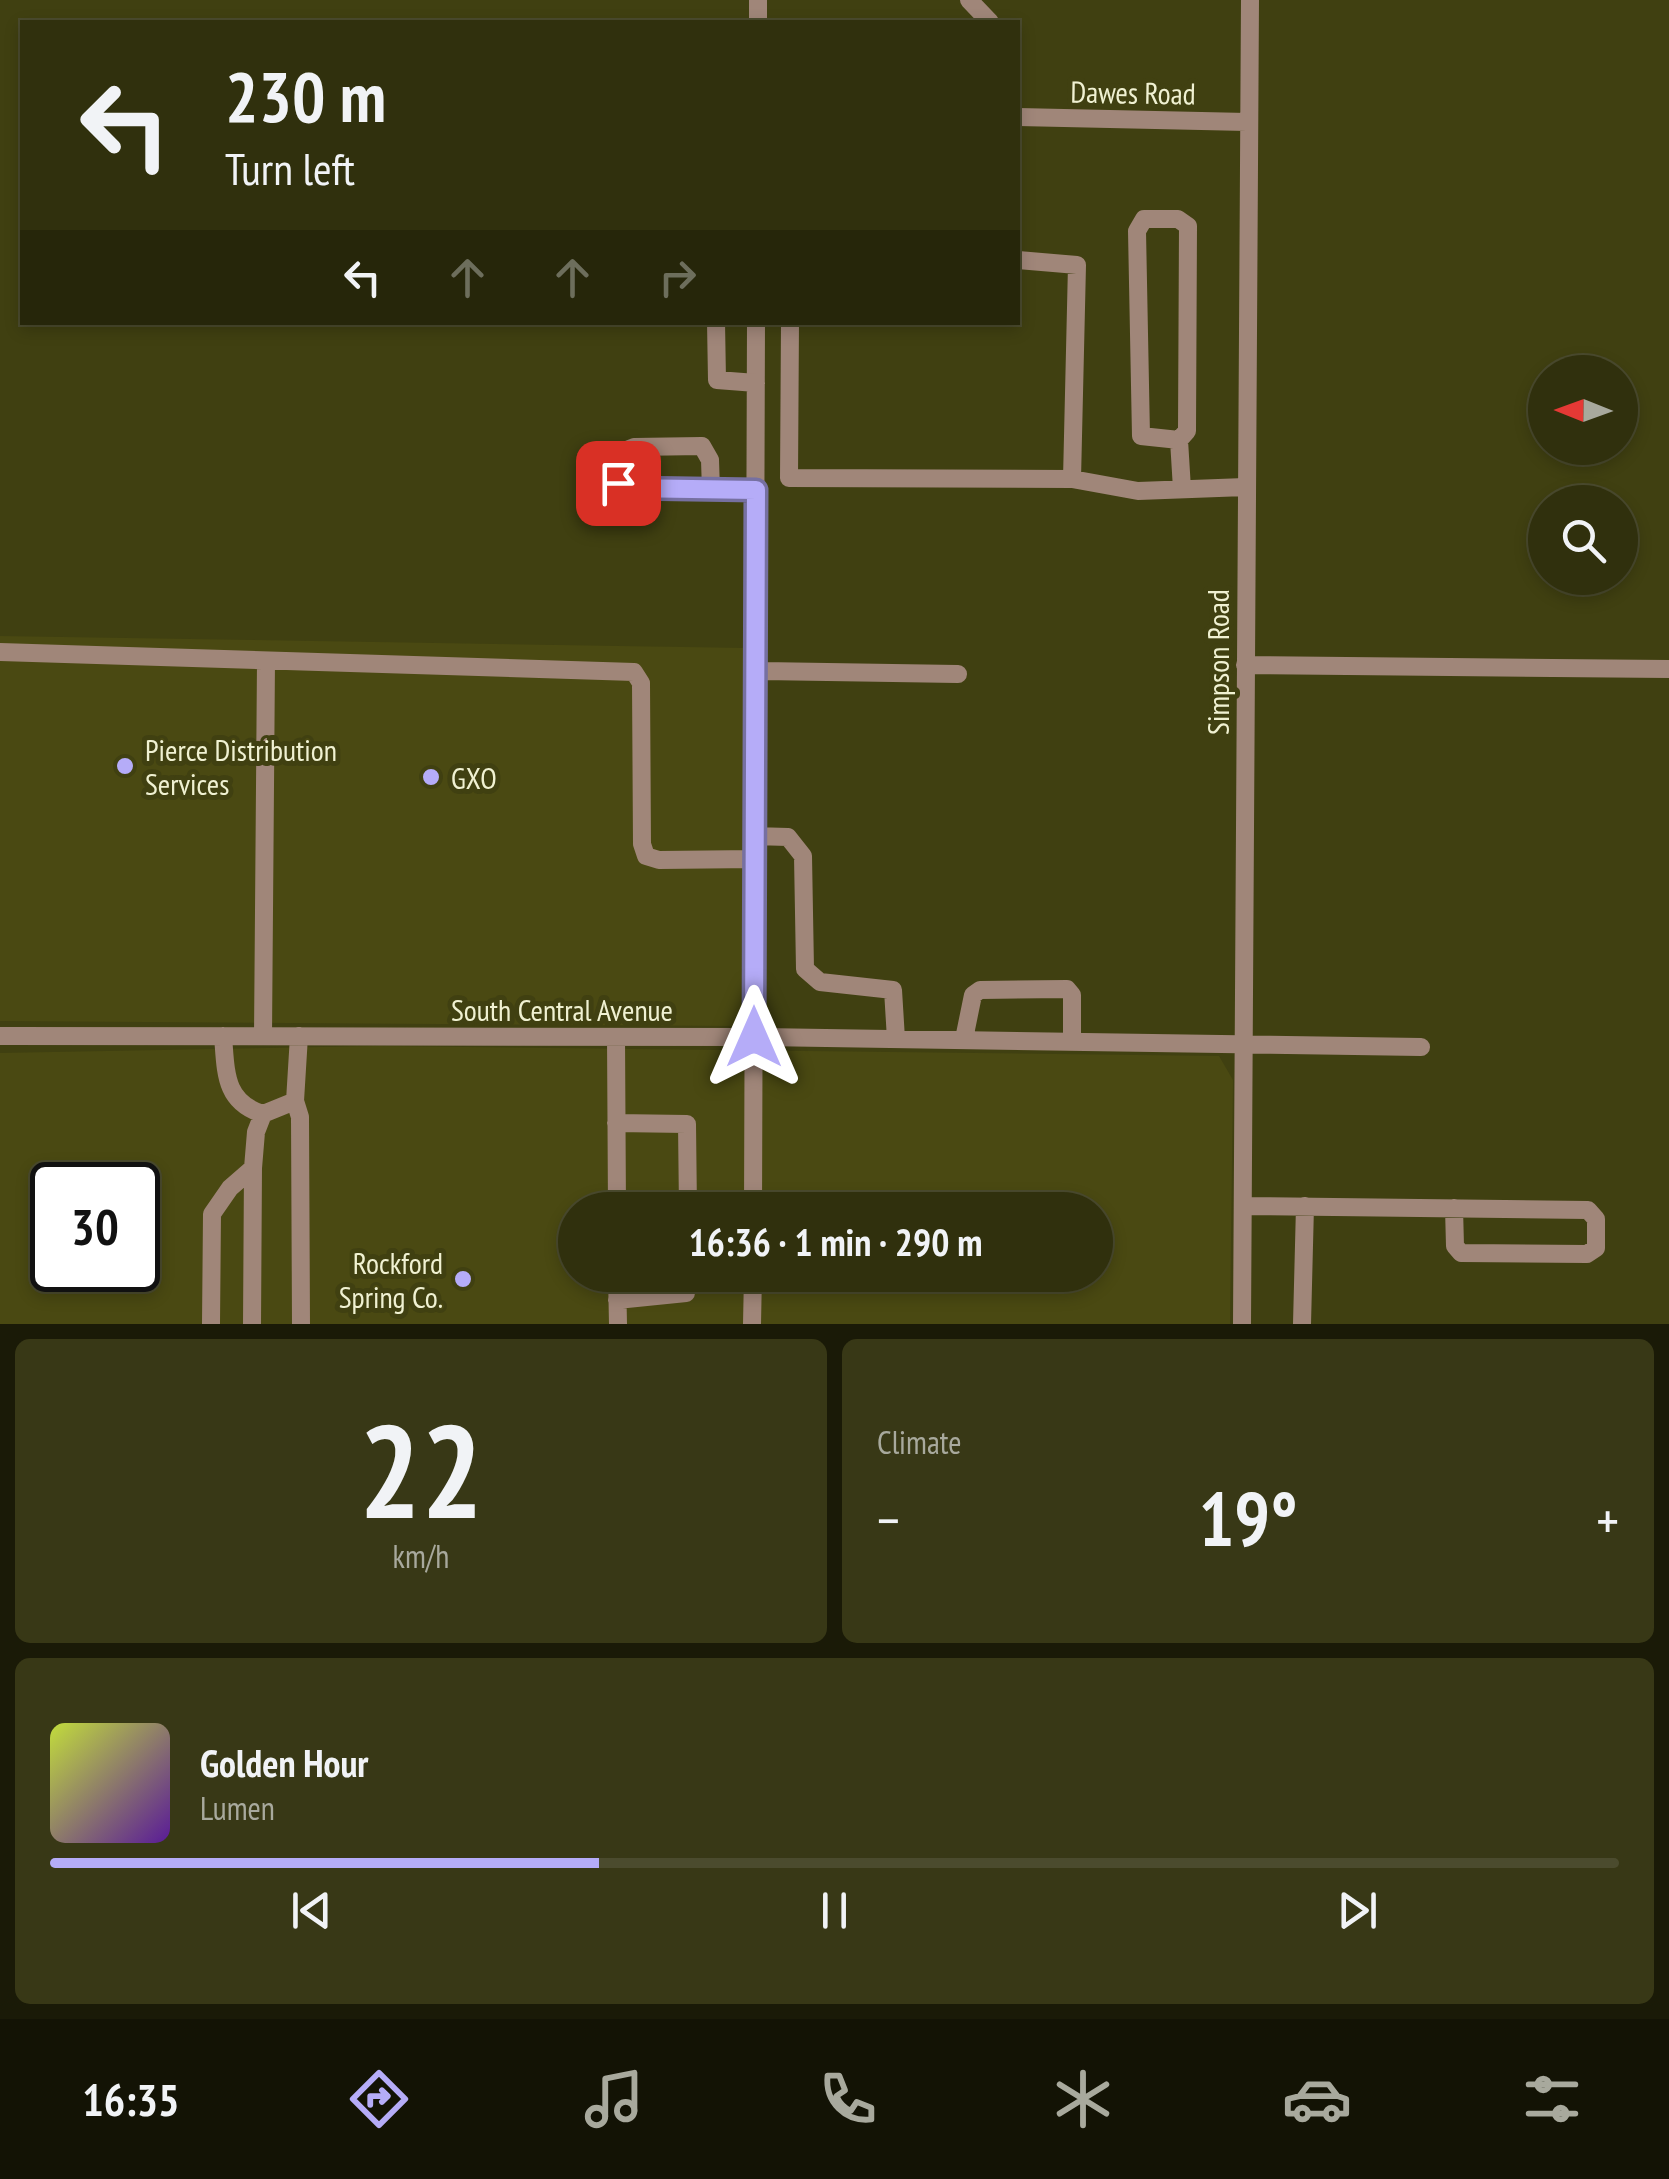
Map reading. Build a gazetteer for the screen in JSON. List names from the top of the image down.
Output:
{
  "streets": {
    "street": ["Dawes Road", "Simpson Road", "South Central Avenue"]
  },
  "crossings": [
    ["Dawes Road", "Simpson Road"],
    ["Simpson Road", "South Central Avenue"]
  ],
  "places": ["Pierce Distribution Services", "GXO", "Rockford Spring Co."],
  "north": "left",
  "page": {
    "turn": ["230 m", "Turn left"],
    "limit": "30",
    "trip": "16:36 · 1 min · 290 m",
    "tile": [
      ["22", "km/h"],
      "Climate"
    ],
    "heat": ["−", "19°", "+"],
    "song": ["Golden Hour", "Lumen"],
    "tabs": "16:35"
  }
}
